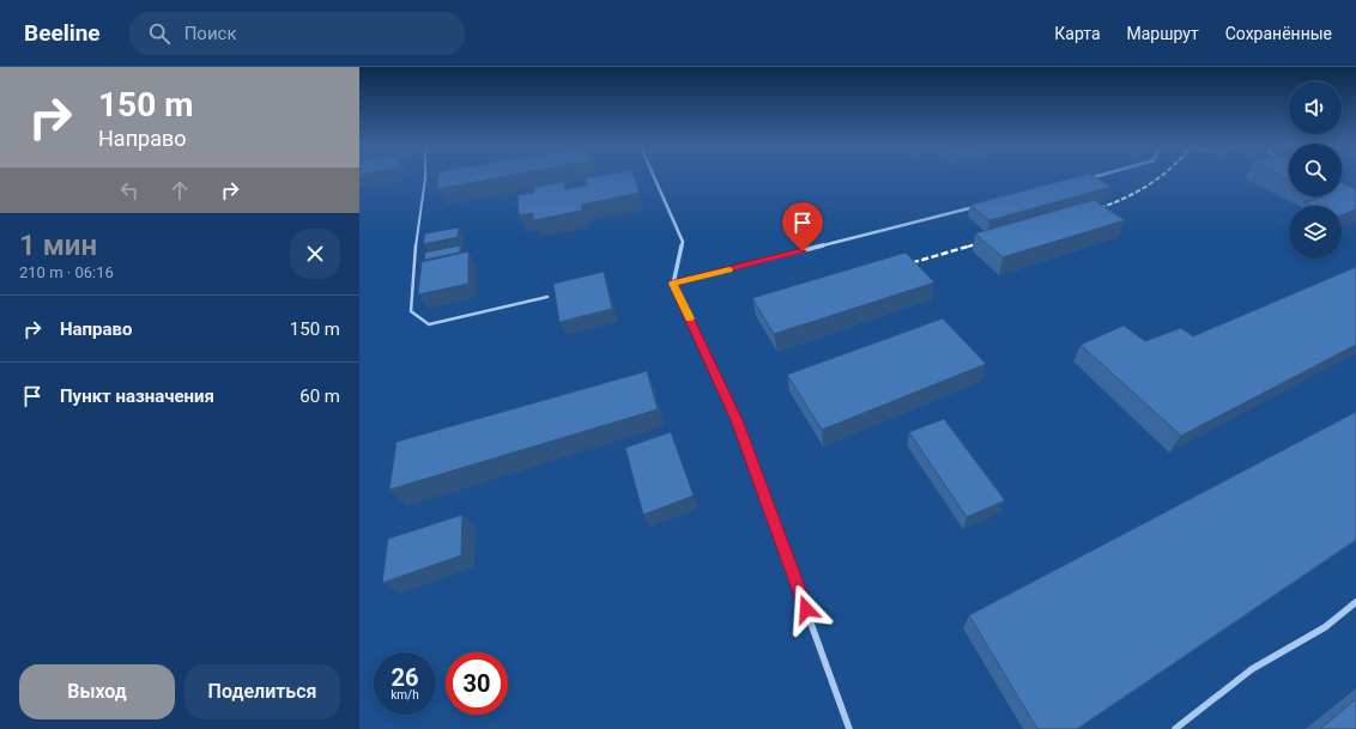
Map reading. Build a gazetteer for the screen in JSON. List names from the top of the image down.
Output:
{
  "page": {
    "header": "Beeline",
    "search": "Поиск",
    "nav": ["Карта", "Маршрут", "Сохранённые"],
    "turn": ["150 m", "Направо"],
    "heading": ["1 мин", "210 m · 06:16"],
    "list": [
      {
        "name": "Направо",
        "value": "150 m"
      },
      {
        "name": "Пункт назначения",
        "value": "60 m"
      }
    ],
    "speed": "26 km/h",
    "limit": "30",
    "buttons": ["Выход", "Поделиться"]
  }
}
